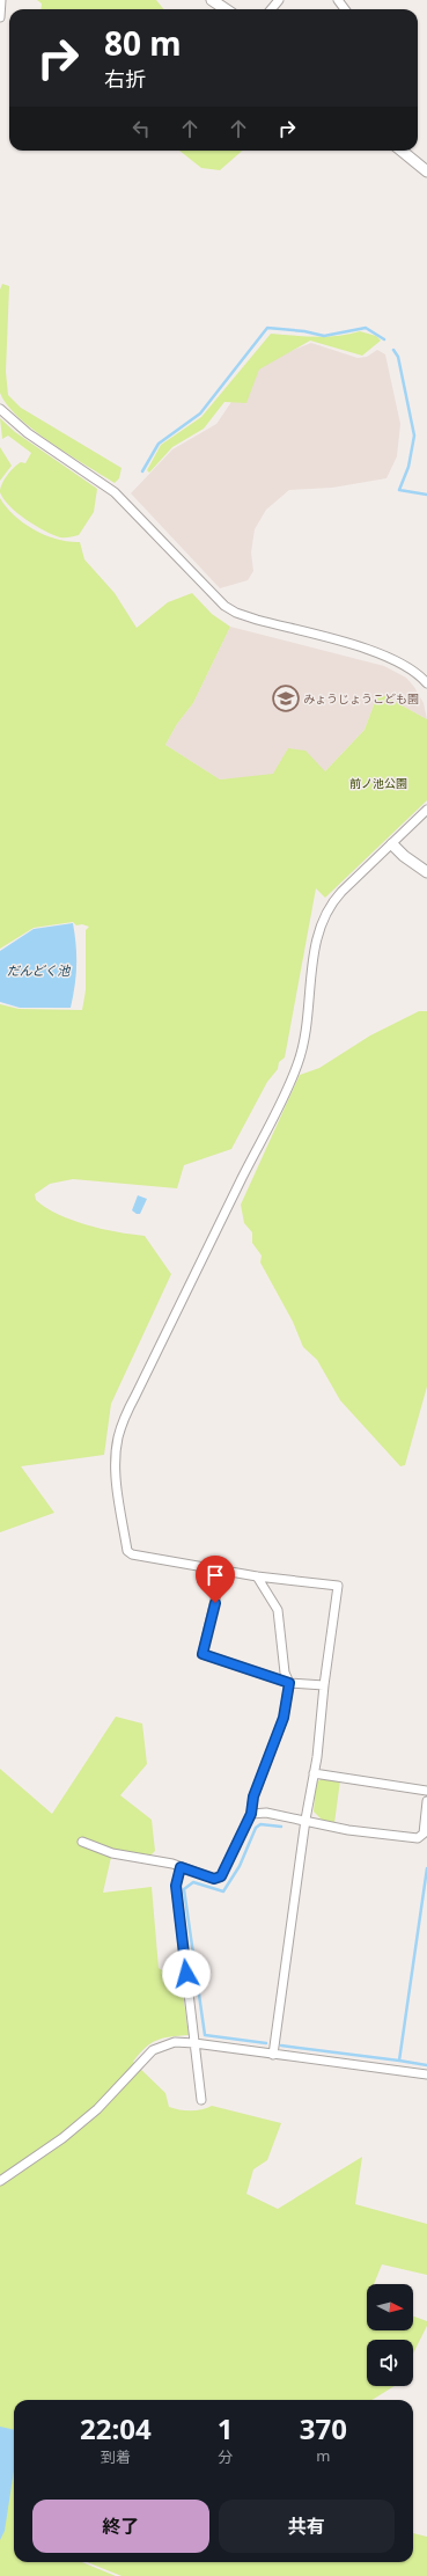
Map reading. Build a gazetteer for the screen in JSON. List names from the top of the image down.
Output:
{
  "water": ["だんどく池"],
  "parks": ["前ノ池公園"],
  "places": {
    "school or university": ["みょうじょうこども園"]
  },
  "north": "right",
  "page": {
    "turn": ["80 m", "右折"],
    "eta": [
      "22:04",
      "到着",
      "1",
      "分",
      "370",
      "m"
    ],
    "buttons": ["終了", "共有"]
  }
}
